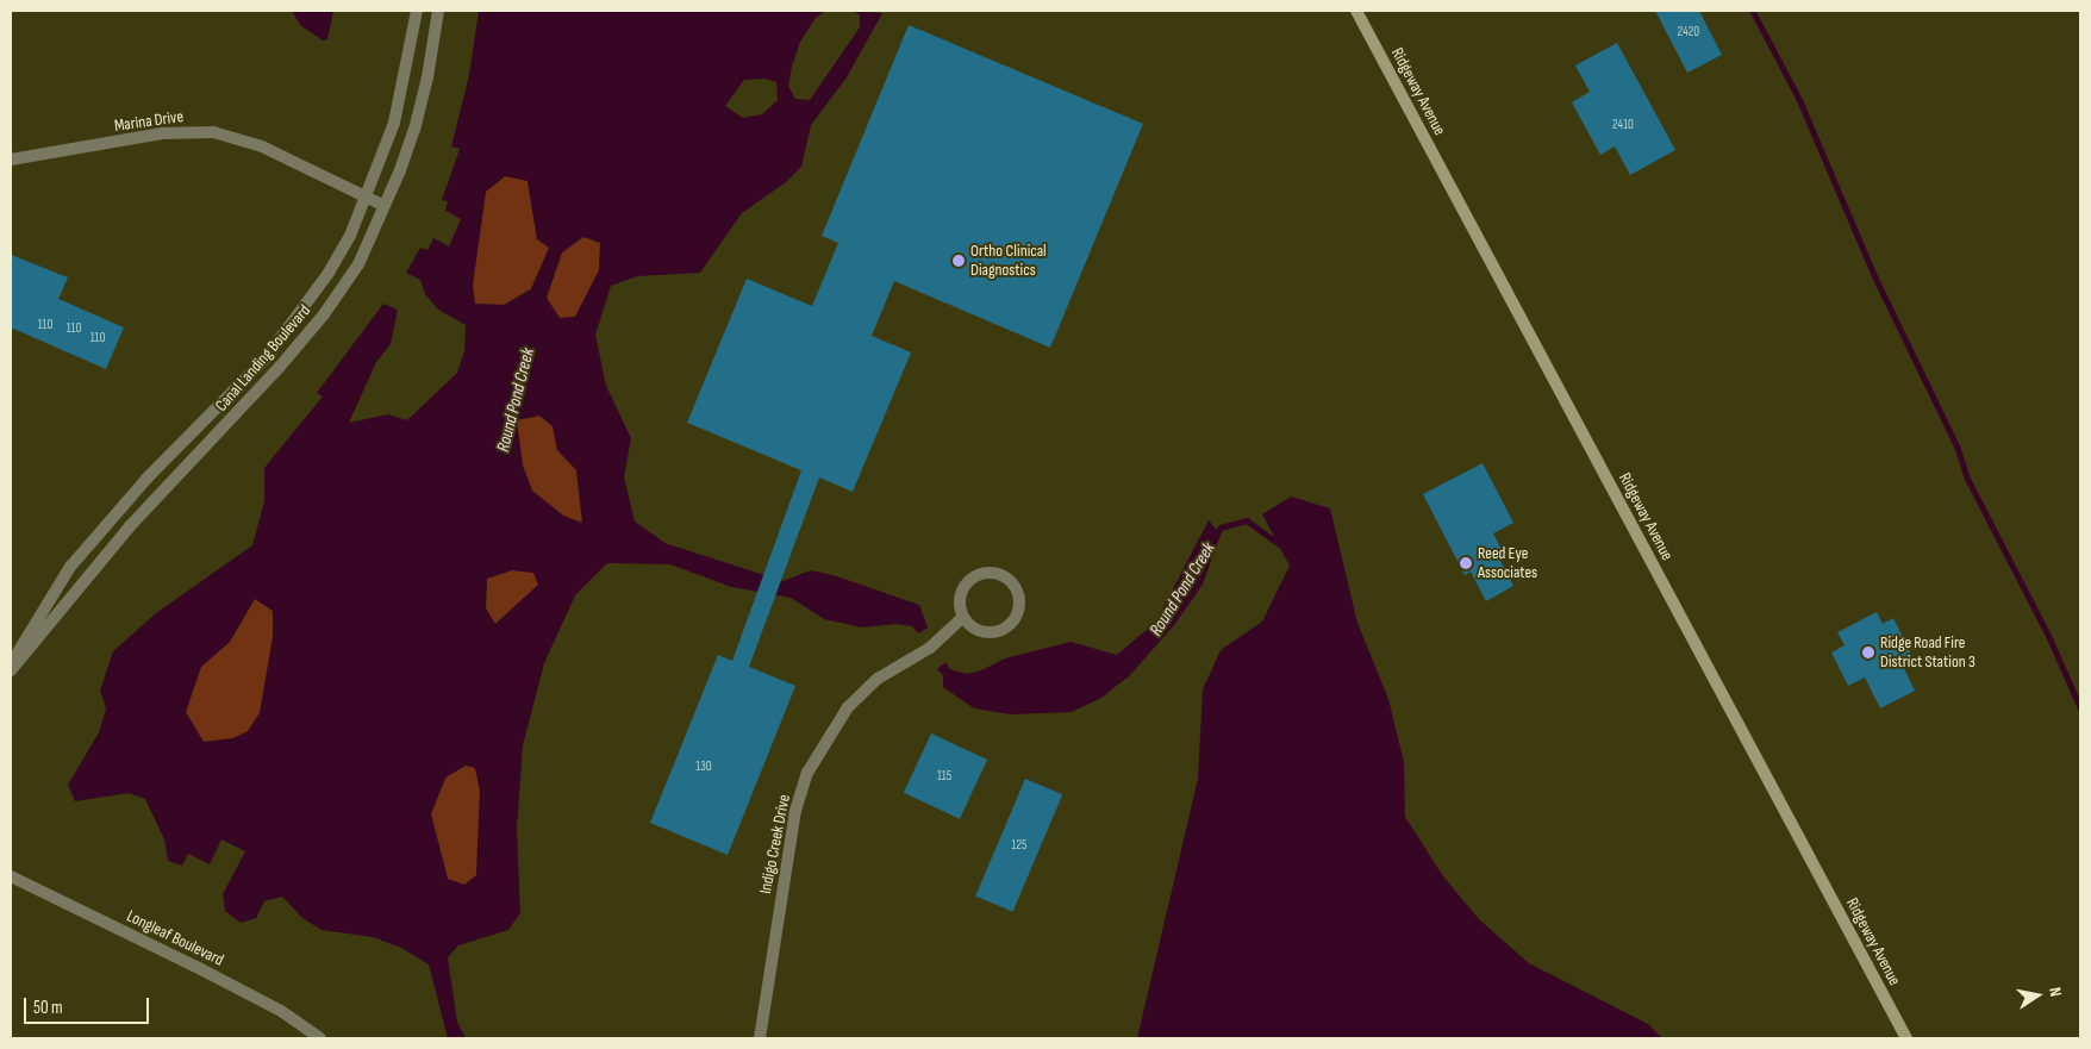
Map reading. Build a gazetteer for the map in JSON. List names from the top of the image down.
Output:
{
  "streets": {
    "main road": ["Ridgeway Avenue"],
    "street": [
      "Marina Drive",
      "Canal Landing Boulevard",
      "Indigo Creek Drive",
      "Longleaf Boulevard"
    ]
  },
  "crossings": [
    ["Marina Drive", "Canal Landing Boulevard"]
  ],
  "water": ["Round Pond Creek"],
  "places": ["Ortho Clinical Diagnostics", "Reed Eye Associates", "Ridge Road Fire District Station 3"],
  "house_numbers": [
    "2420",
    "2410",
    "110",
    "110",
    "110",
    "130",
    "115",
    "125"
  ],
  "scale_bar": "50 m",
  "north": "right"
}
